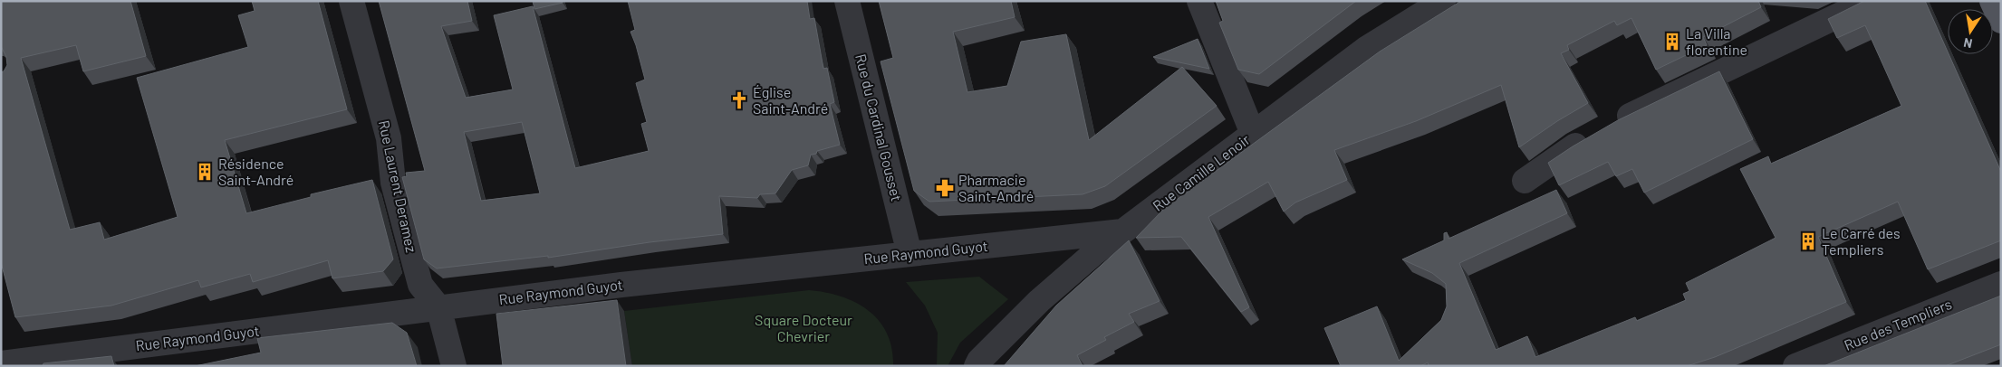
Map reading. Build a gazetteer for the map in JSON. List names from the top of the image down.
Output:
{
  "streets": {
    "street": [
      "Rue du Cardinal Gousset",
      "Rue Camille Lenoir",
      "Rue Laurent Deramez",
      "Rue Raymond Guyot",
      "Rue des Templiers"
    ]
  },
  "crossings": [
    ["Rue du Cardinal Gousset", "Rue Raymond Guyot"],
    ["Rue Camille Lenoir", "Rue Raymond Guyot"],
    ["Rue Laurent Deramez", "Rue Raymond Guyot"]
  ],
  "parks": ["Square Docteur Chevrier"],
  "places": {
    "building": ["La Villa florentine", "Résidence Saint-André", "Le Carré des Templiers"],
    "church": ["Église Saint-André"],
    "pharmacy": ["Pharmacie Saint-André"]
  },
  "north": "bottom"
}
